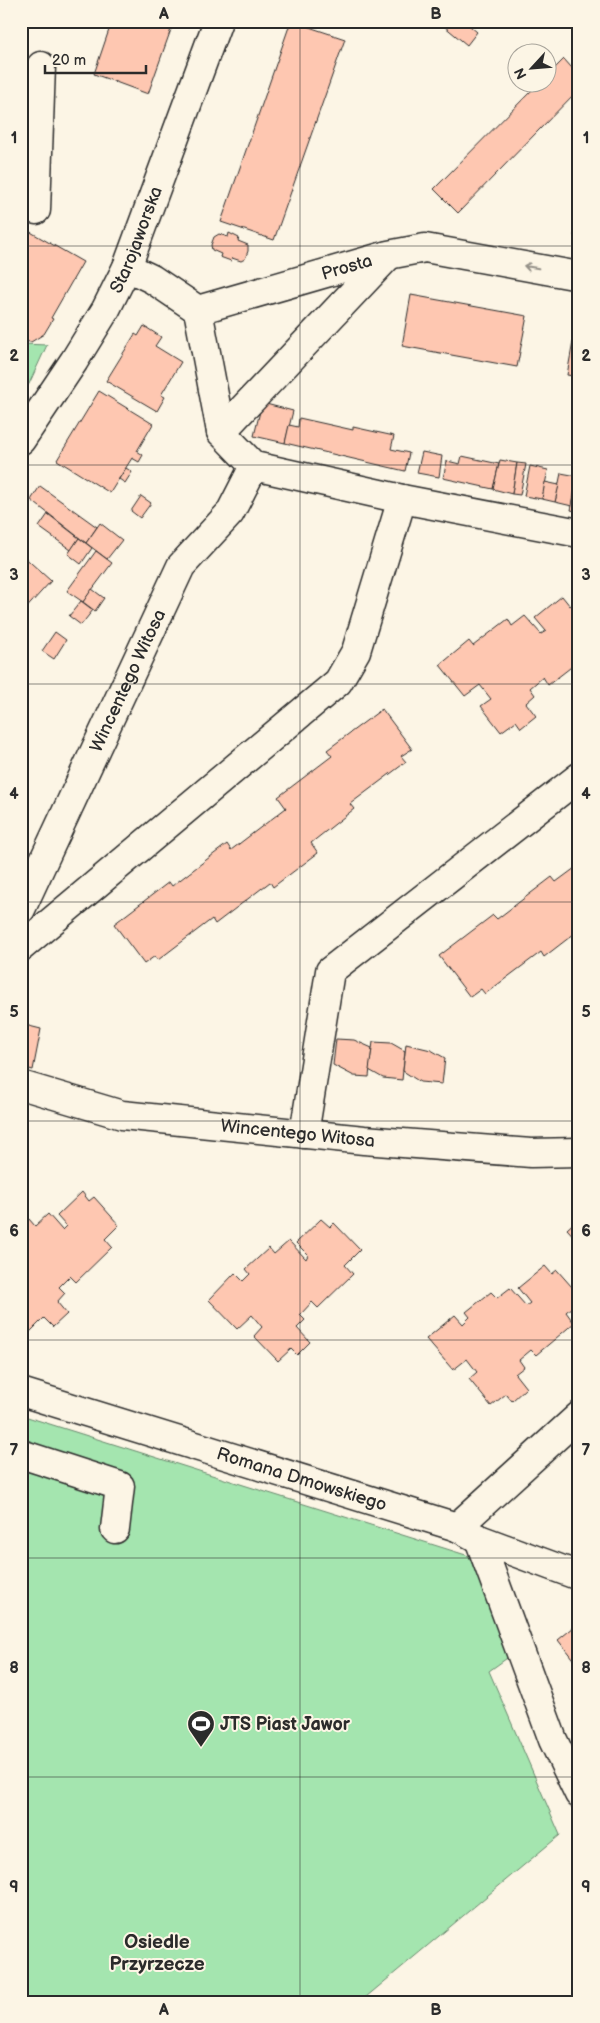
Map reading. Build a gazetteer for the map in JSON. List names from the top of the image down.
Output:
{
  "streets": {
    "street": [
      "Starojaworska",
      "Prosta",
      "Wincentego Witosa",
      "Romana Dmowskiego"
    ]
  },
  "one_way": ["Prosta"],
  "districts": ["Osiedle Przyrzecze"],
  "places": {
    "sports": ["JTS Piast Jawor"]
  },
  "scale_bar": "20 m",
  "north": "bottom left",
  "grid": {
    "columns": ["A", "B"],
    "rows": [
      "1",
      "2",
      "3",
      "4",
      "5",
      "6",
      "7",
      "8",
      "9"
    ]
  }
}
